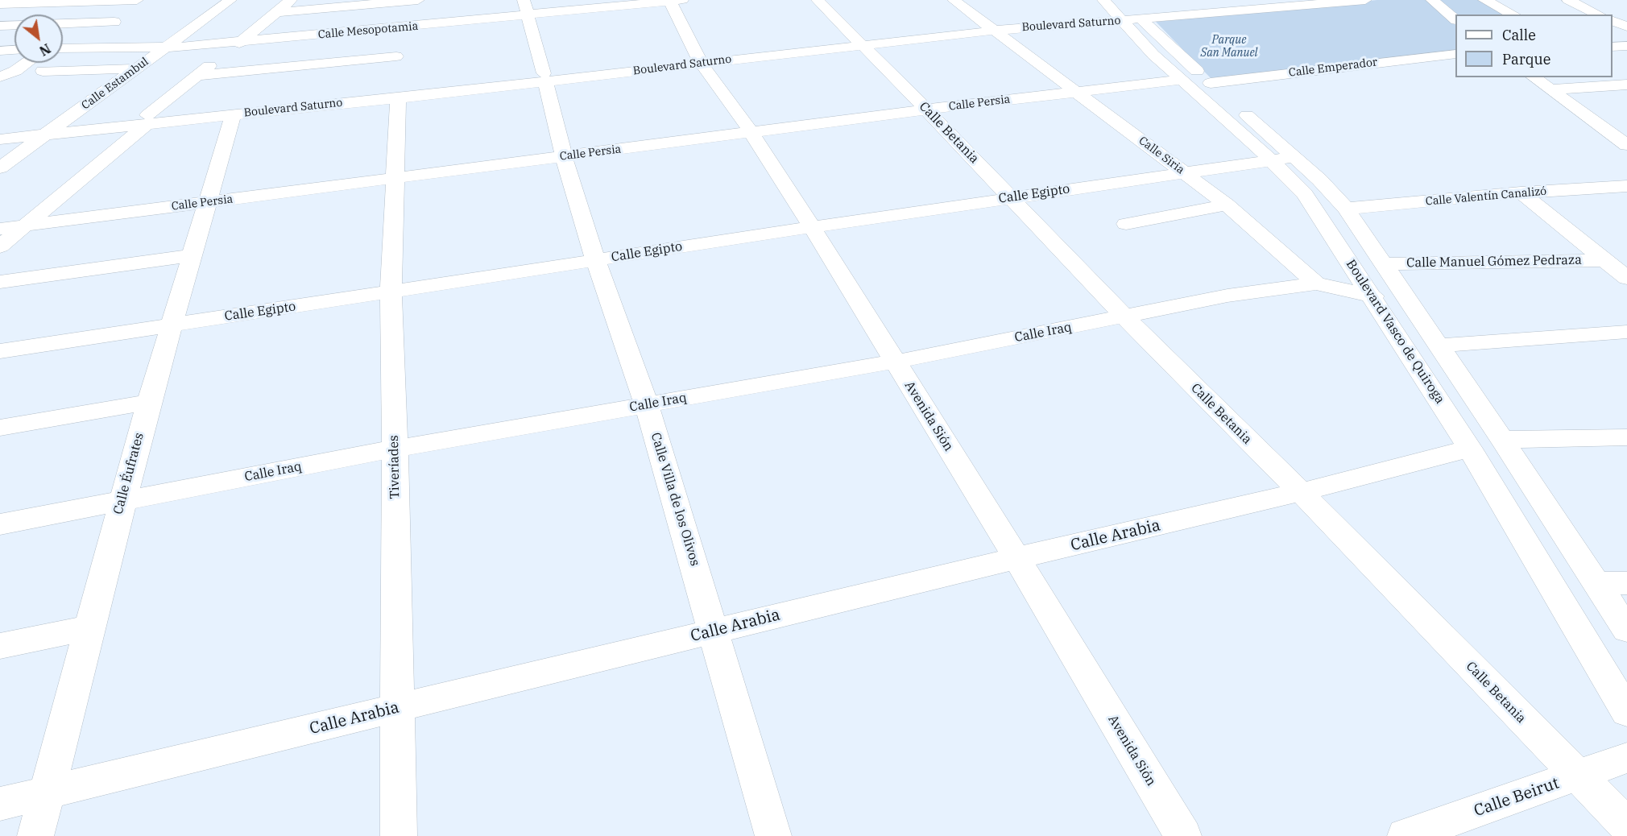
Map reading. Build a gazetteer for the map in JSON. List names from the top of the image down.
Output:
{
  "streets": {
    "street": [
      "Boulevard Saturno",
      "Calle Mesopotamia",
      "Calle Emperador",
      "Calle Estambul",
      "Calle Persia",
      "Calle Betania",
      "Calle Siria",
      "Calle Egipto",
      "Calle Valentín Canalizó",
      "Calle Manuel Gómez Pedraza",
      "Boulevard Vasco de Quiroga",
      "Calle Iraq",
      "Avenida Sión",
      "Tiveríades",
      "Calle Éufrates",
      "Calle Villa de los Olivos",
      "Calle Arabia",
      "Calle Beirut"
    ]
  },
  "crossings": [
    ["Boulevard Saturno", "Calle Estambul"],
    ["Boulevard Saturno", "Calle Betania"],
    ["Boulevard Saturno", "Calle Siria"],
    ["Boulevard Saturno", "Boulevard Vasco de Quiroga"],
    ["Boulevard Saturno", "Avenida Sión"],
    ["Boulevard Saturno", "Tiveríades"],
    ["Boulevard Saturno", "Calle Éufrates"],
    ["Boulevard Saturno", "Calle Villa de los Olivos"],
    ["Calle Mesopotamia", "Calle Estambul"],
    ["Calle Mesopotamia", "Avenida Sión"],
    ["Calle Mesopotamia", "Tiveríades"],
    ["Calle Mesopotamia", "Calle Villa de los Olivos"],
    ["Calle Emperador", "Boulevard Vasco de Quiroga"],
    ["Calle Persia", "Calle Betania"],
    ["Calle Persia", "Calle Siria"],
    ["Calle Persia", "Boulevard Vasco de Quiroga"],
    ["Calle Persia", "Avenida Sión"],
    ["Calle Persia", "Tiveríades"],
    ["Calle Persia", "Calle Éufrates"],
    ["Calle Persia", "Calle Villa de los Olivos"],
    ["Calle Betania", "Calle Egipto"],
    ["Calle Betania", "Calle Iraq"],
    ["Calle Betania", "Calle Arabia"],
    ["Calle Betania", "Calle Beirut"],
    ["Calle Siria", "Calle Egipto"],
    ["Calle Siria", "Boulevard Vasco de Quiroga"],
    ["Calle Siria", "Calle Iraq"],
    ["Calle Egipto", "Boulevard Vasco de Quiroga"],
    ["Calle Egipto", "Avenida Sión"],
    ["Calle Egipto", "Tiveríades"],
    ["Calle Egipto", "Calle Éufrates"],
    ["Calle Egipto", "Calle Villa de los Olivos"],
    ["Calle Valentín Canalizó", "Boulevard Vasco de Quiroga"],
    ["Calle Manuel Gómez Pedraza", "Boulevard Vasco de Quiroga"],
    ["Boulevard Vasco de Quiroga", "Calle Arabia"],
    ["Calle Iraq", "Avenida Sión"],
    ["Calle Iraq", "Tiveríades"],
    ["Calle Iraq", "Calle Éufrates"],
    ["Calle Iraq", "Calle Villa de los Olivos"],
    ["Avenida Sión", "Calle Arabia"],
    ["Tiveríades", "Calle Arabia"],
    ["Calle Éufrates", "Calle Arabia"],
    ["Calle Villa de los Olivos", "Calle Arabia"]
  ],
  "parks": ["Parque San Manuel"],
  "legend": ["Calle", "Parque"],
  "north": "bottom right"
}
